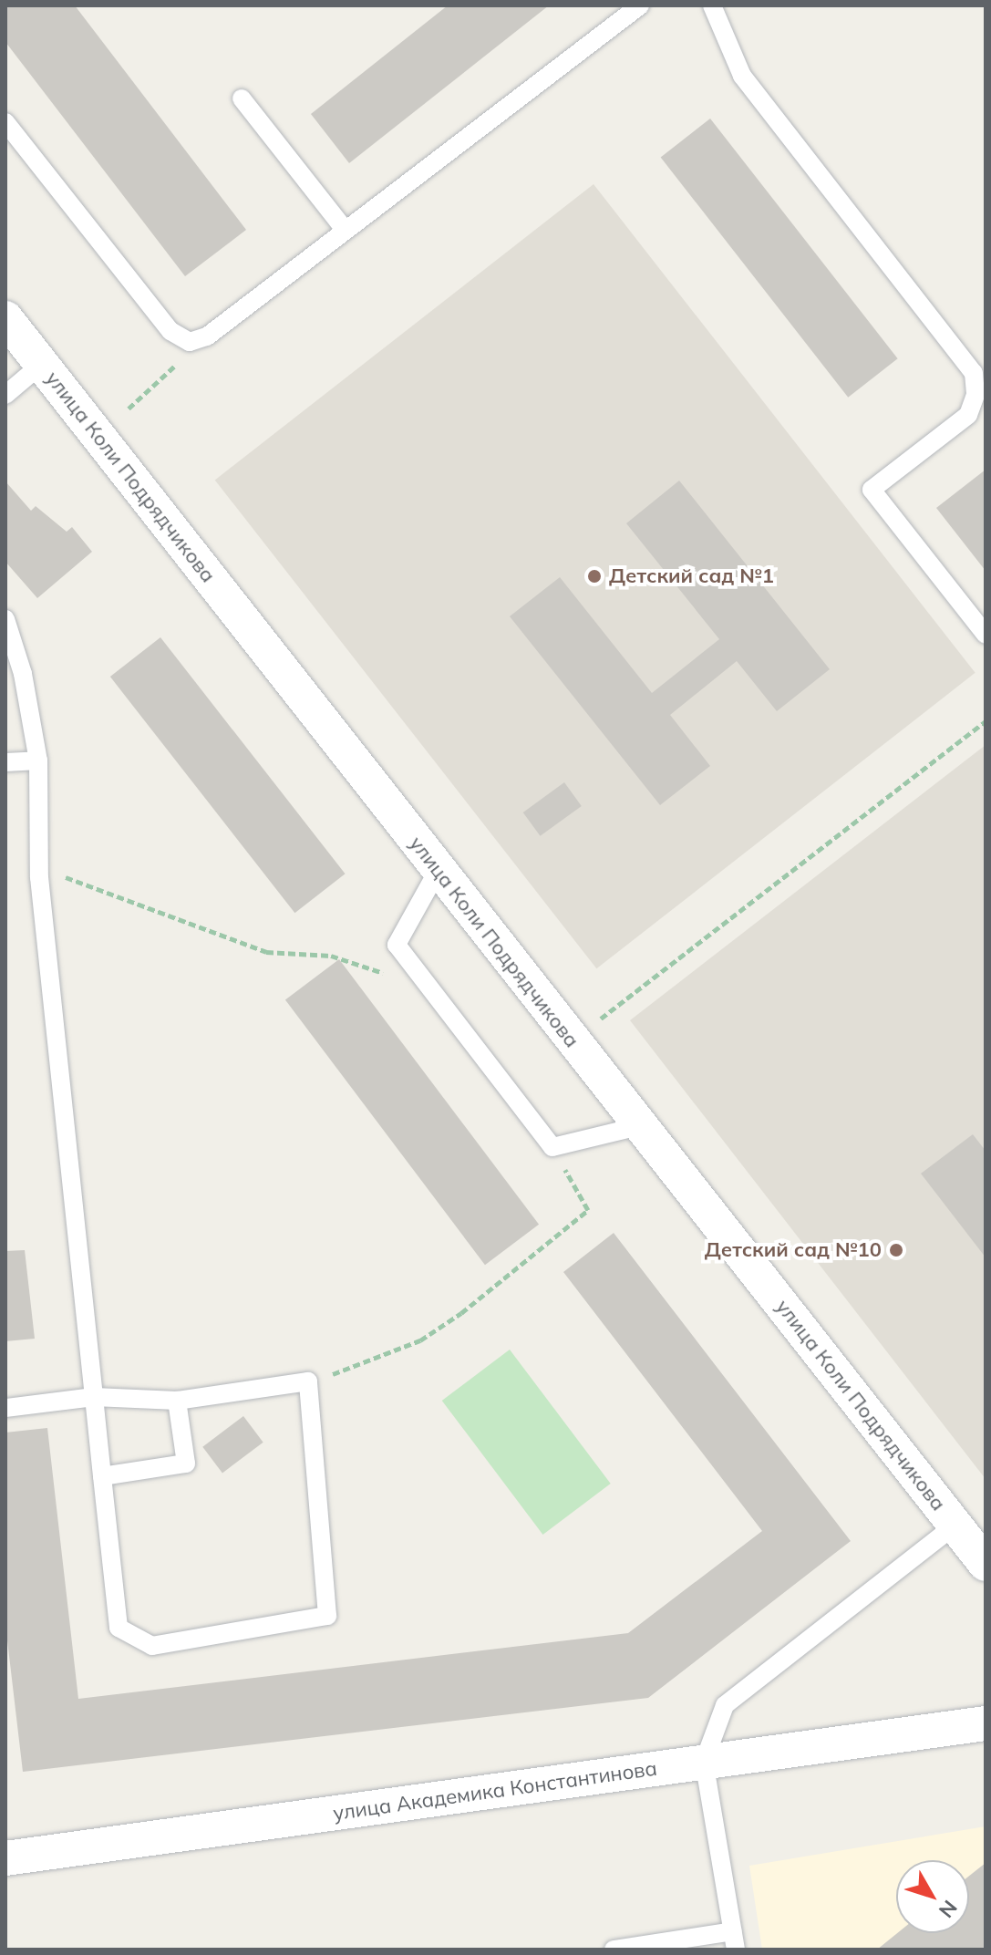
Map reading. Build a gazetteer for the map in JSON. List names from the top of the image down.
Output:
{
  "streets": {
    "street": ["улица Коли Подрядчикова", "улица Академика Константинова"]
  },
  "places": ["Детский сад №1", "Детский сад №10"],
  "north": "bottom right"
}
